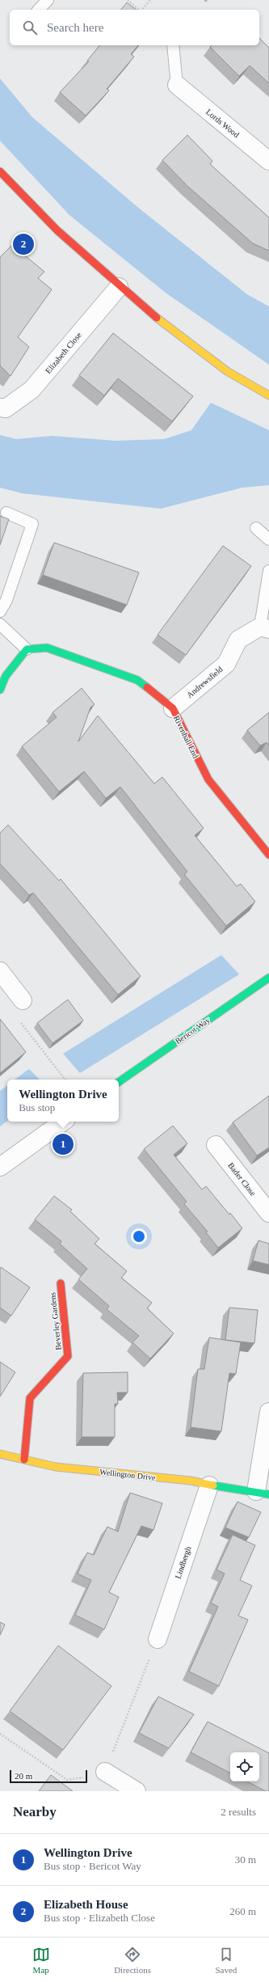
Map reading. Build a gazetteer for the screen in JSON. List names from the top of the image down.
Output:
{
  "streets": {
    "street": [
      "Lords Wood",
      "Elizabeth Close",
      "Andrewsfield",
      "Rivenhall End",
      "Bericot Way",
      "Bader Close",
      "Beverley Gardens",
      "Wellington Drive",
      "Lindbergh"
    ]
  },
  "crossings": [
    ["Andrewsfield", "Rivenhall End"],
    ["Beverley Gardens", "Wellington Drive"],
    ["Wellington Drive", "Lindbergh"]
  ],
  "scale_bar": "20 m",
  "page": {
    "search": "Search here",
    "pins": ["2", "1"],
    "popup": ["Wellington Drive", "Bus stop"],
    "scale": "20 m",
    "heading": ["Nearby", "2 results"],
    "list": [
      {
        "mark": "1",
        "name": "Wellington Drive",
        "note": "Bus stop · Bericot Way",
        "value": "30 m"
      },
      {
        "mark": "2",
        "name": "Elizabeth House",
        "note": "Bus stop · Elizabeth Close",
        "value": "260 m"
      }
    ],
    "nav": ["Map", "Directions", "Saved"]
  }
}
